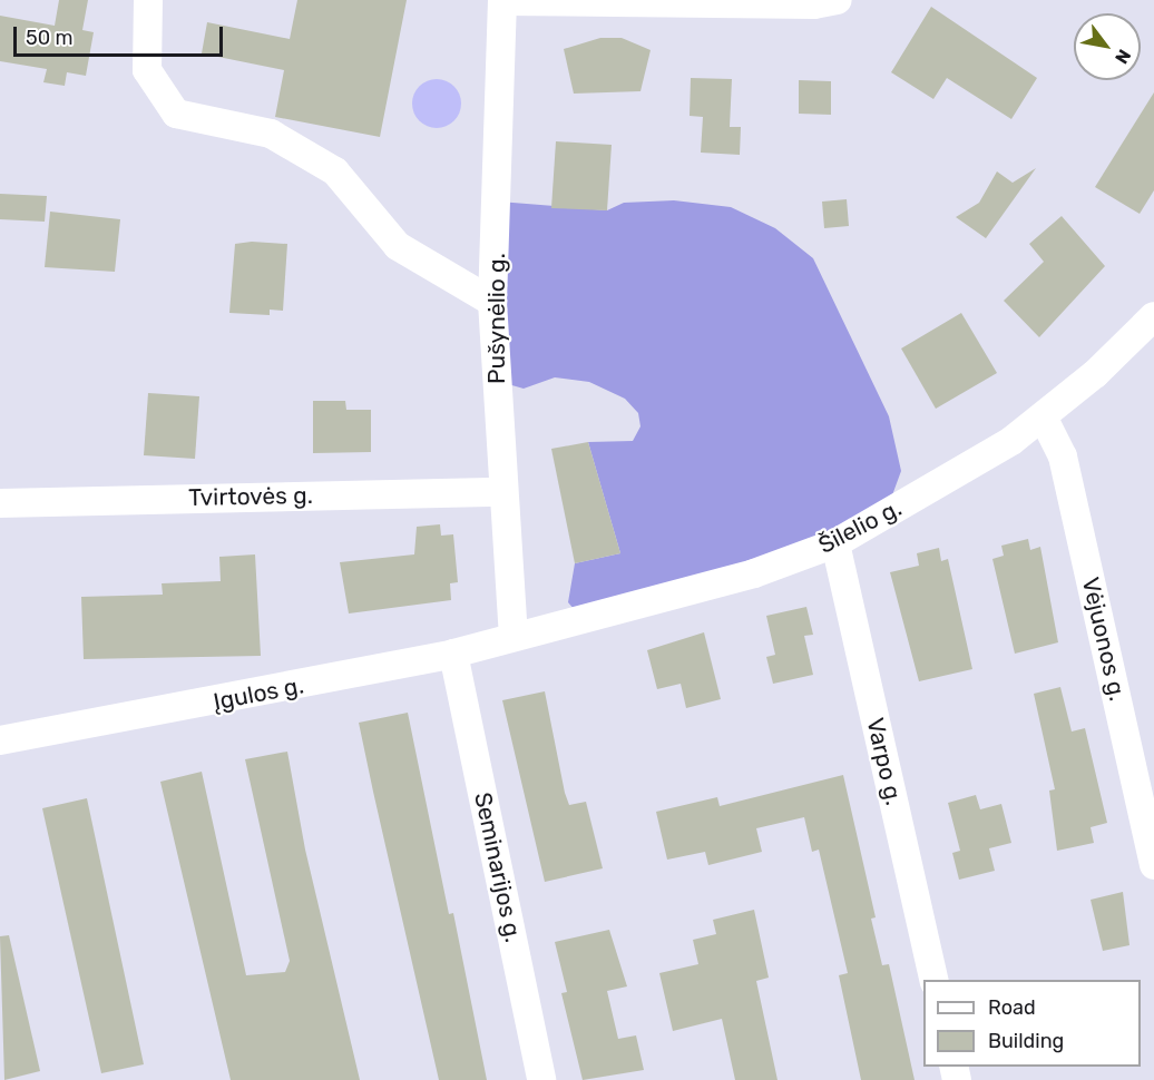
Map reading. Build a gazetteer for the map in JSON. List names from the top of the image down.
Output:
{
  "streets": {
    "street": [
      "Pušynėlio g.",
      "Tvirtovės g.",
      "Šilelio g.",
      "Vėjuonos g.",
      "Įgulos g.",
      "Varpo g.",
      "Seminarijos g."
    ]
  },
  "crossings": [
    ["Pušynėlio g.", "Tvirtovės g."],
    ["Pušynėlio g.", "Šilelio g."],
    ["Pušynėlio g.", "Įgulos g."],
    ["Šilelio g.", "Vėjuonos g."],
    ["Šilelio g.", "Įgulos g."],
    ["Šilelio g.", "Varpo g."],
    ["Įgulos g.", "Seminarijos g."]
  ],
  "legend": ["Road", "Building"],
  "scale_bar": "50 m",
  "north": "bottom right"
}
